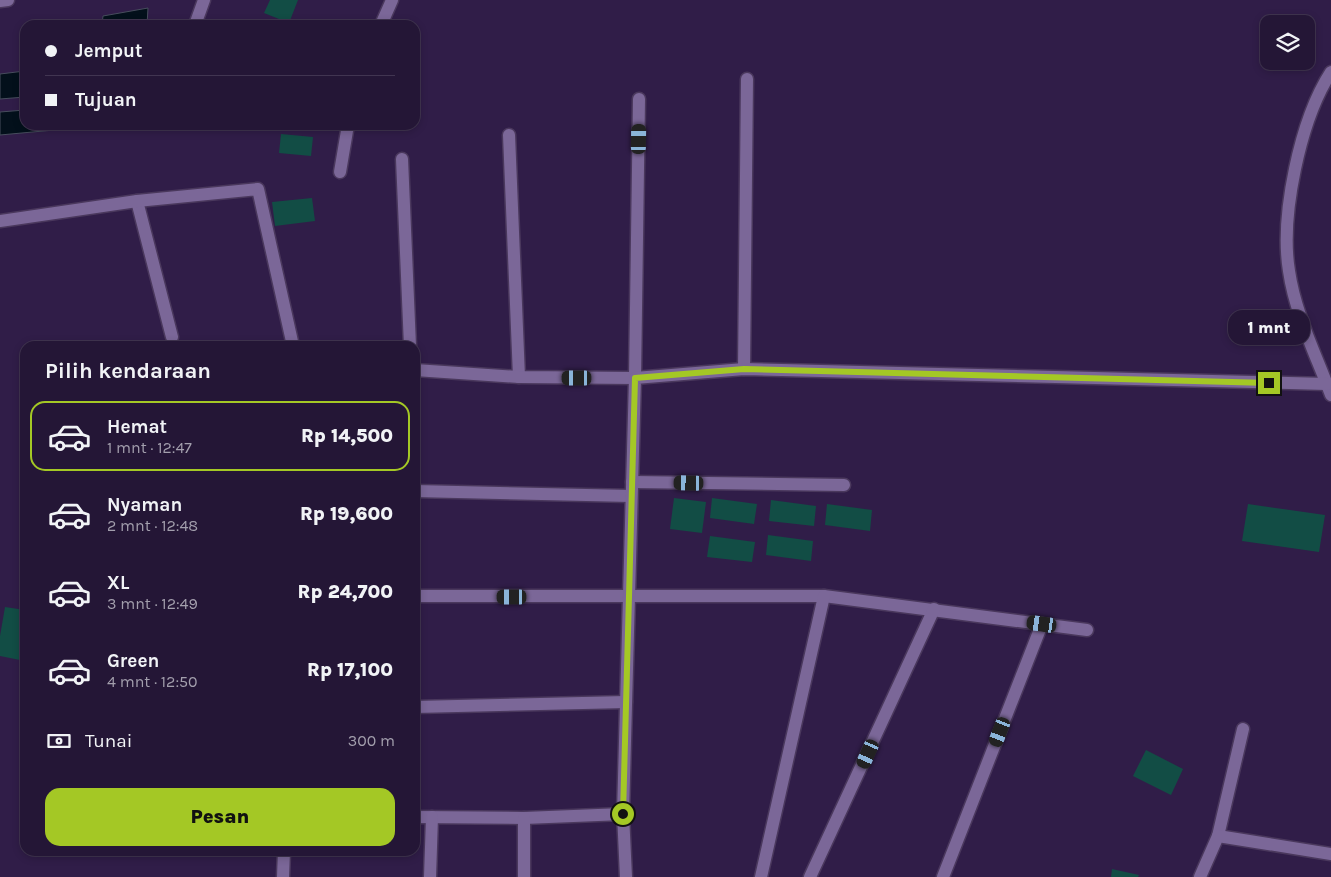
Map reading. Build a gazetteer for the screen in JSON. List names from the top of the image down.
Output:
{
  "page": {
    "banner": ["Jemput", "Tujuan"],
    "bubble": "1 mnt",
    "heading": "Pilih kendaraan",
    "list": [
      {
        "name": "Hemat",
        "note": "1 mnt · 12:47",
        "value": "Rp 14,500"
      },
      {
        "name": "Nyaman",
        "note": "2 mnt · 12:48",
        "value": "Rp 19,600"
      },
      {
        "name": "XL",
        "note": "3 mnt · 12:49",
        "value": "Rp 24,700"
      },
      {
        "name": "Green",
        "note": "4 mnt · 12:50",
        "value": "Rp 17,100"
      }
    ],
    "pay": ["Tunai", "300 m"],
    "buttons": "Pesan"
  }
}
